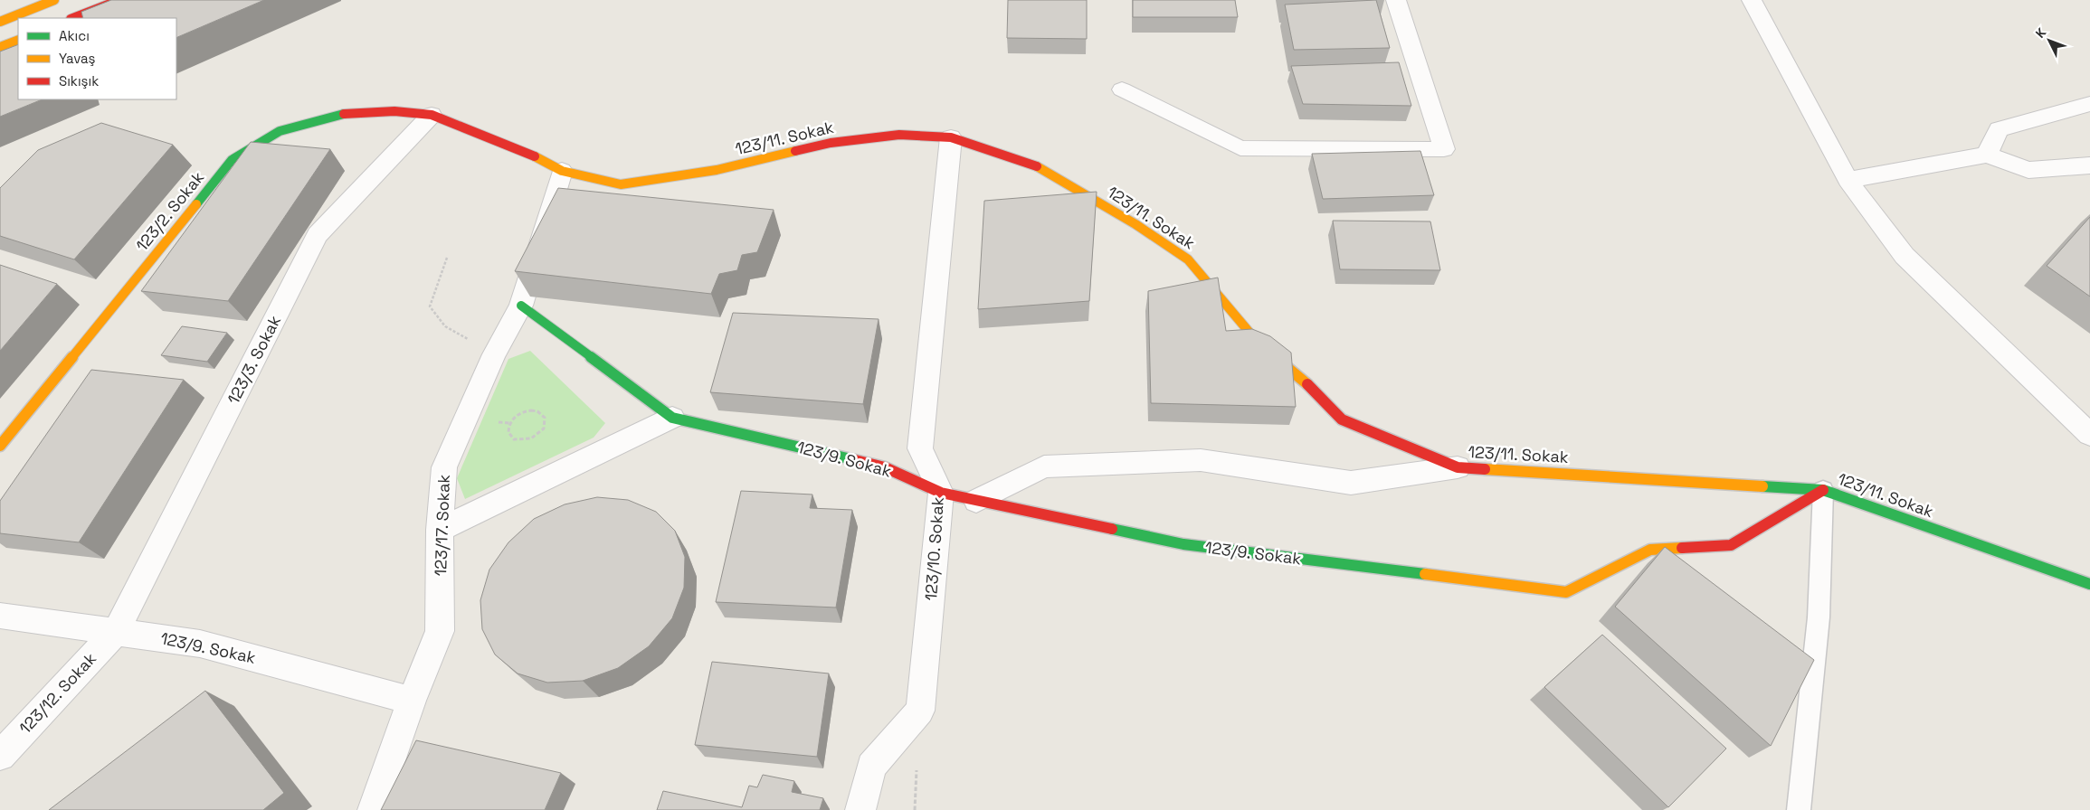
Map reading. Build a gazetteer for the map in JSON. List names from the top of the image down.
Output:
{
  "streets": {
    "street": [
      "123/11. Sokak",
      "123/2. Sokak",
      "123/3. Sokak",
      "123/9. Sokak",
      "123/17. Sokak",
      "123/10. Sokak",
      "123/12. Sokak"
    ]
  },
  "crossings": [
    ["123/11. Sokak", "123/2. Sokak"],
    ["123/11. Sokak", "123/3. Sokak"],
    ["123/11. Sokak", "123/9. Sokak"],
    ["123/11. Sokak", "123/17. Sokak"],
    ["123/11. Sokak", "123/10. Sokak"],
    ["123/2. Sokak", "123/3. Sokak"],
    ["123/3. Sokak", "123/9. Sokak"],
    ["123/3. Sokak", "123/12. Sokak"],
    ["123/9. Sokak", "123/17. Sokak"],
    ["123/9. Sokak", "123/10. Sokak"],
    ["123/9. Sokak", "123/12. Sokak"]
  ],
  "legend": ["Akıcı", "Yavaş", "Sıkışık"],
  "north": "top left"
}
